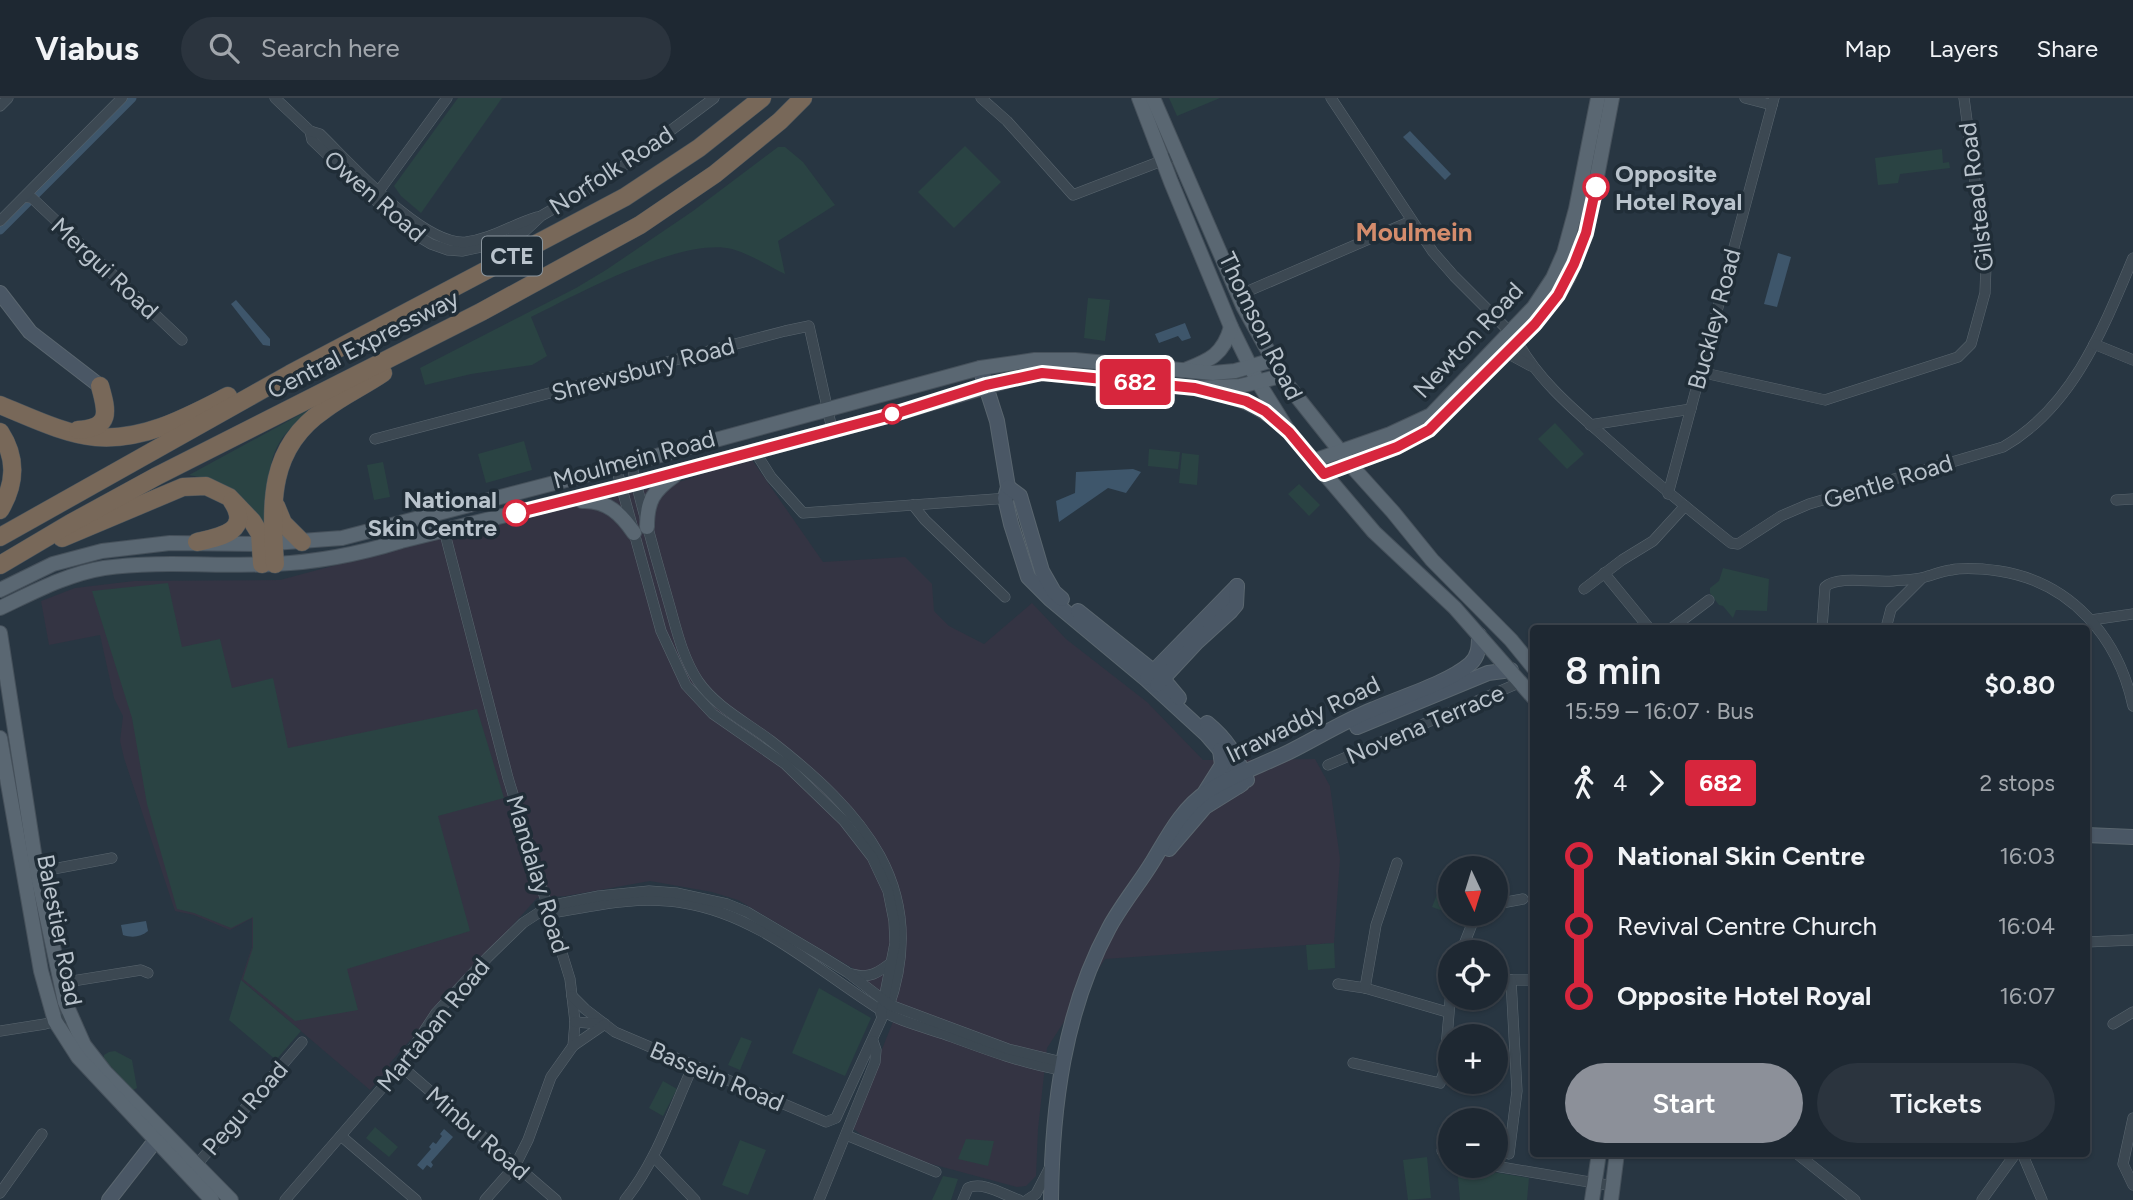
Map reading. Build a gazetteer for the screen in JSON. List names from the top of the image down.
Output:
{
  "streets": {
    "highway": ["CTE", "Central Expressway"],
    "main road": [
      "Thomson Road",
      "Newton Road",
      "Moulmein Road",
      "Balestier Road"
    ],
    "street": [
      "Norfolk Road",
      "Owen Road",
      "Gilstead Road",
      "Mergui Road",
      "Buckley Road",
      "Shrewsbury Road",
      "Gentle Road",
      "Irrawaddy Road",
      "Novena Terrace",
      "Mandalay Road",
      "Martaban Road",
      "Bassein Road",
      "Pegu Road",
      "Minbu Road"
    ]
  },
  "crossings": [
    ["Norfolk Road", "Owen Road"],
    ["Gilstead Road", "Buckley Road"],
    ["Buckley Road", "Gentle Road"],
    ["Thomson Road", "Newton Road"],
    ["Thomson Road", "Moulmein Road"],
    ["Thomson Road", "Irrawaddy Road"],
    ["Thomson Road", "Novena Terrace"],
    ["Shrewsbury Road", "Moulmein Road"],
    ["Moulmein Road", "Mandalay Road"],
    ["Mandalay Road", "Martaban Road"],
    ["Mandalay Road", "Bassein Road"],
    ["Balestier Road", "Pegu Road"],
    ["Martaban Road", "Minbu Road"]
  ],
  "districts": ["Moulmein"],
  "places": ["Opposite Hotel Royal", "National Skin Centre"],
  "lines": ["bus line 682"],
  "north": "bottom",
  "page": {
    "header": "Viabus",
    "search": "Search here",
    "nav": ["Map", "Layers", "Share"],
    "on_map": "682",
    "heading": ["8 min", "15:59 – 16:07 · Bus", "$0.80"],
    "legs": ["4", "682", "2 stops"],
    "list": [
      {
        "name": "National Skin Centre",
        "value": "16:03"
      },
      {
        "name": "Revival Centre Church",
        "value": "16:04"
      },
      {
        "name": "Opposite Hotel Royal",
        "value": "16:07"
      }
    ],
    "map_buttons": ["+", "−"],
    "buttons": ["Start", "Tickets"]
  }
}
